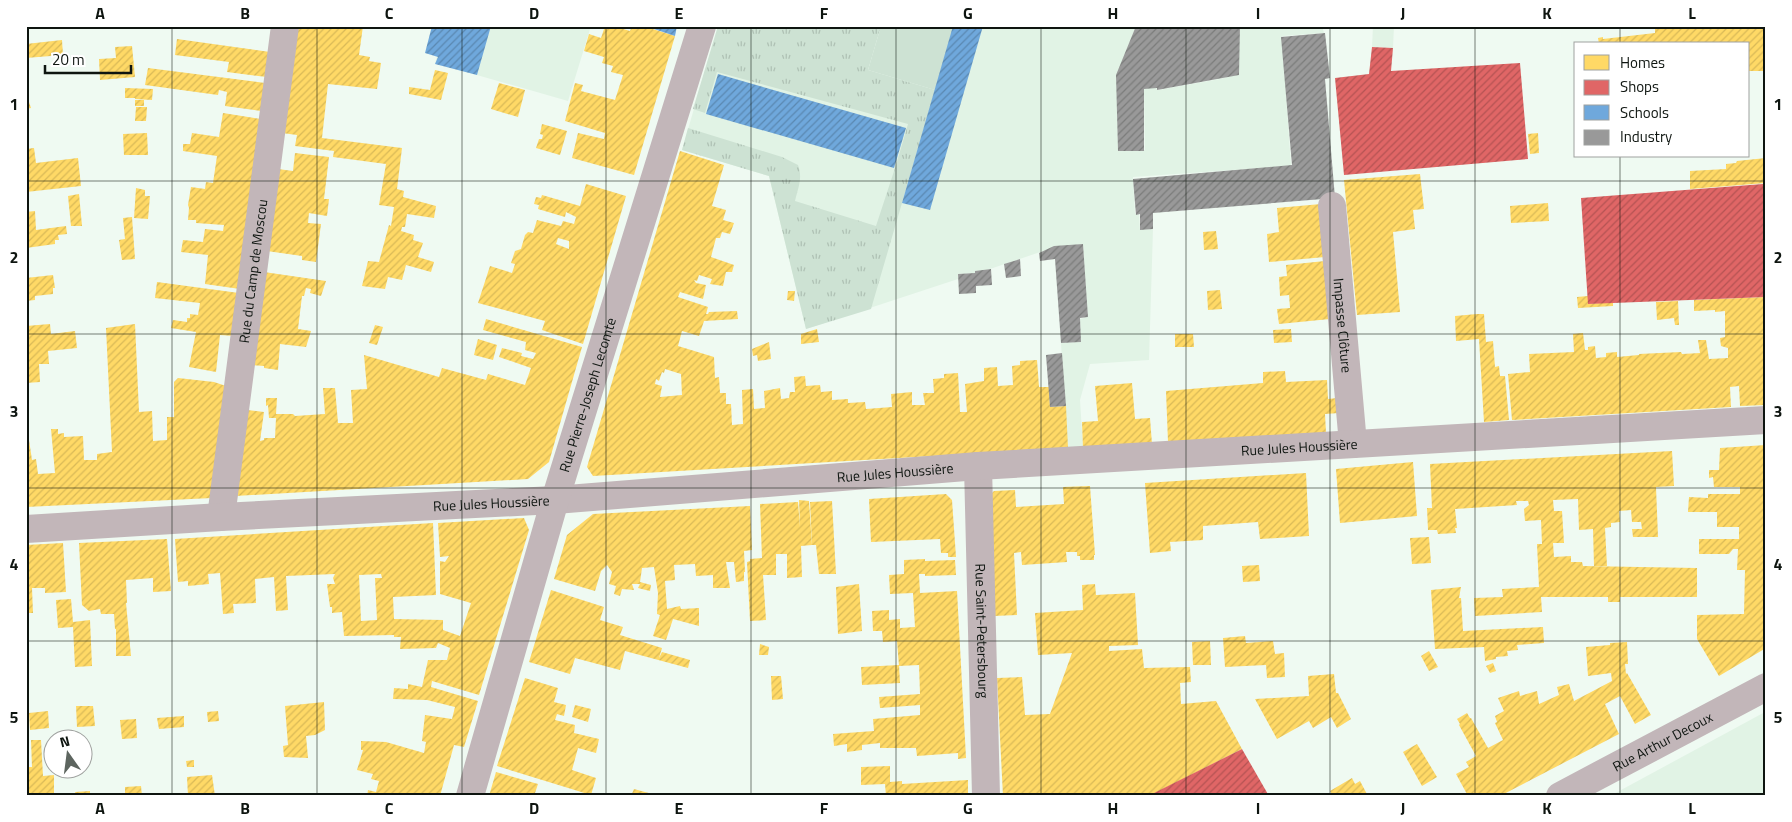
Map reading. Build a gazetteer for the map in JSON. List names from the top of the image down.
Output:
{
  "streets": {
    "street": [
      "Rue du Camp de Moscou",
      "Impasse Clôture",
      "Rue Pierre-Joseph Lecomte",
      "Rue Jules Houssière",
      "Rue Saint-Petersbourg",
      "Rue Arthur Decoux"
    ]
  },
  "crossings": [
    ["Rue du Camp de Moscou", "Rue Jules Houssière"],
    ["Impasse Clôture", "Rue Jules Houssière"],
    ["Rue Pierre-Joseph Lecomte", "Rue Jules Houssière"],
    ["Rue Jules Houssière", "Rue Saint-Petersbourg"]
  ],
  "legend": [
    "Homes",
    "Shops",
    "Schools",
    "Industry"
  ],
  "scale_bar": "20 m",
  "north": "top",
  "grid": {
    "columns": [
      "A",
      "B",
      "C",
      "D",
      "E",
      "F",
      "G",
      "H",
      "I",
      "J",
      "K",
      "L"
    ],
    "rows": [
      "1",
      "2",
      "3",
      "4",
      "5"
    ]
  }
}
